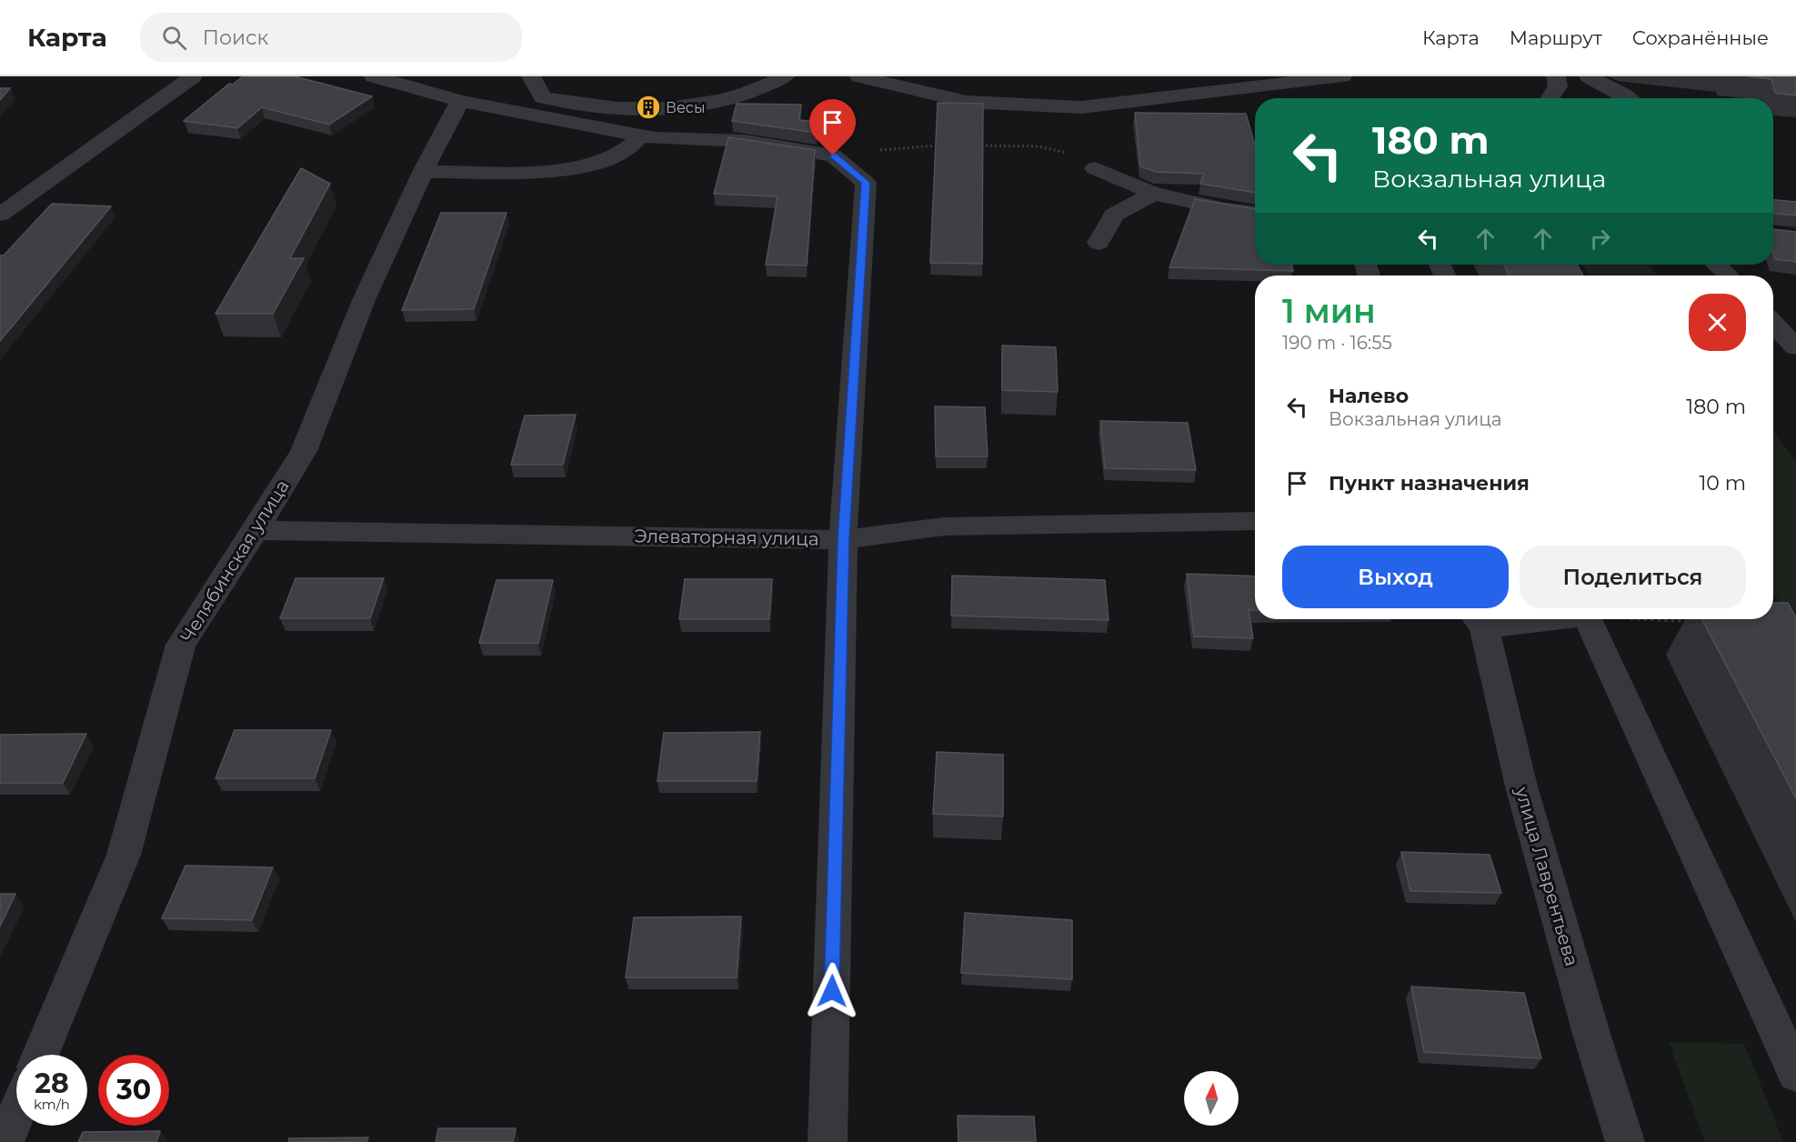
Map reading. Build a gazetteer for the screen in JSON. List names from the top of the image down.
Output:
{
  "streets": {
    "street": ["Элеваторная улица", "Челябинская улица", "улица Лаврентьева"]
  },
  "crossings": [
    ["Элеваторная улица", "Челябинская улица"]
  ],
  "places": {
    "building": ["Весы"]
  },
  "north": "top",
  "page": {
    "header": "Карта",
    "search": "Поиск",
    "nav": ["Карта", "Маршрут", "Сохранённые"],
    "turn": ["180 m", "Вокзальная улица"],
    "heading": ["1 мин", "190 m · 16:55"],
    "list": [
      {
        "name": "Налево",
        "note": "Вокзальная улица",
        "value": "180 m"
      },
      {
        "name": "Пункт назначения",
        "value": "10 m"
      }
    ],
    "buttons": ["Выход", "Поделиться"],
    "speed": "28 km/h",
    "limit": "30"
  }
}
